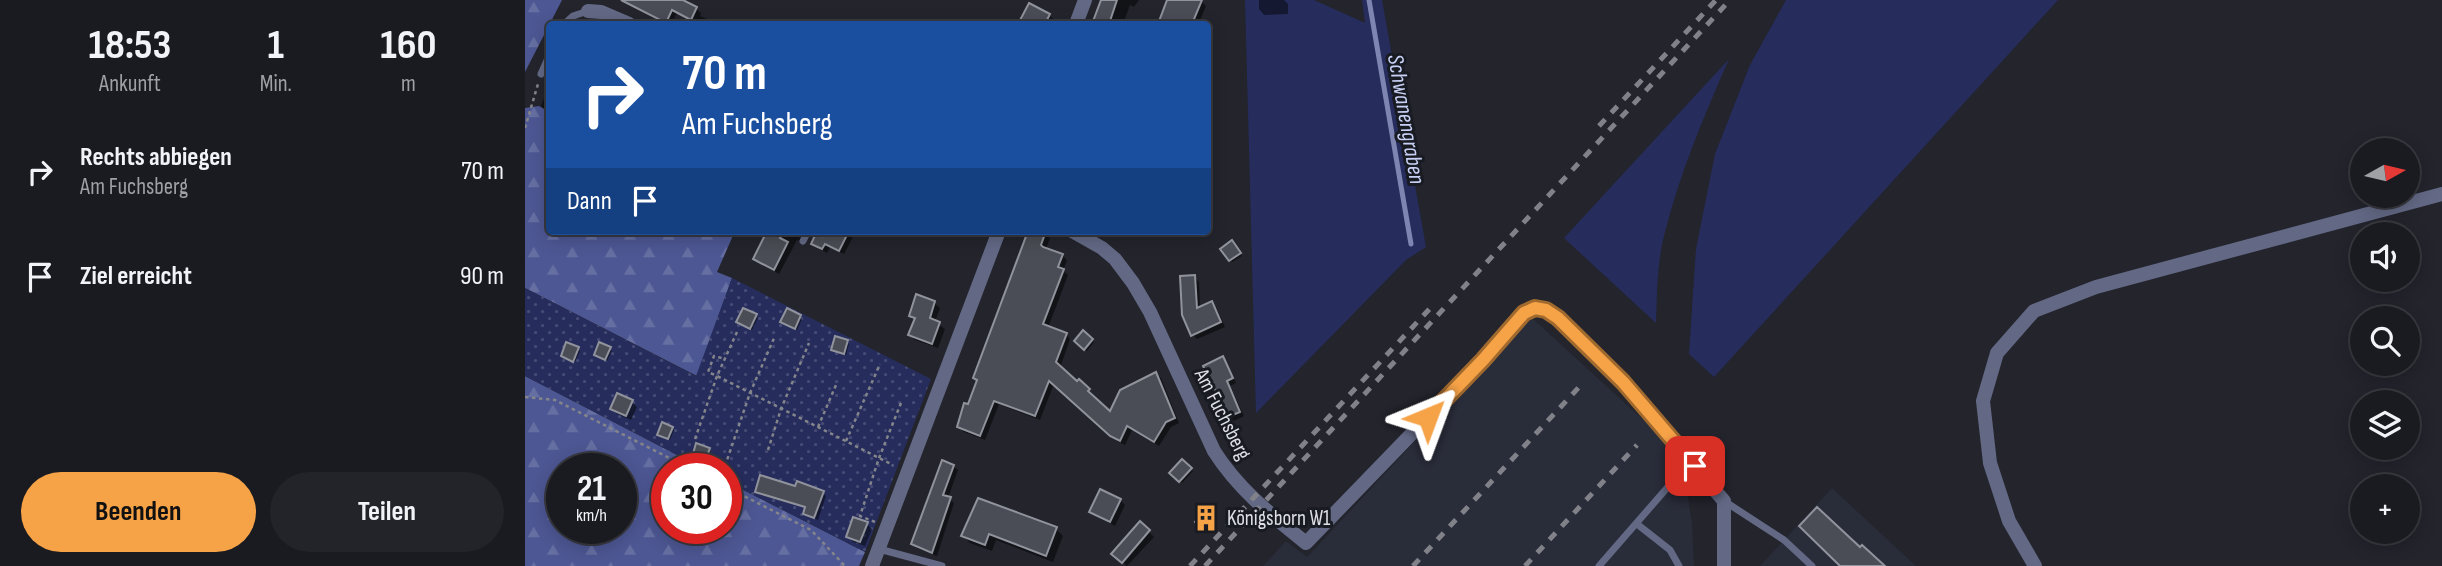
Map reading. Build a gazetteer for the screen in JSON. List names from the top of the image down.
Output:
{
  "streets": {
    "street": ["Am Fuchsberg"]
  },
  "water": ["Schwanengraben"],
  "places": {
    "building": ["Königsborn W1"]
  },
  "north": "right",
  "page": {
    "eta": [
      "18:53",
      "Ankunft",
      "1",
      "Min.",
      "160",
      "m"
    ],
    "turn": ["70 m", "Am Fuchsberg"],
    "list": [
      {
        "name": "Rechts abbiegen",
        "note": "Am Fuchsberg",
        "value": "70 m"
      },
      {
        "name": "Ziel erreicht",
        "value": "90 m"
      }
    ],
    "map_buttons": "+",
    "then": "Dann",
    "speed": "21 km/h",
    "limit": "30",
    "buttons": ["Beenden", "Teilen"]
  }
}
